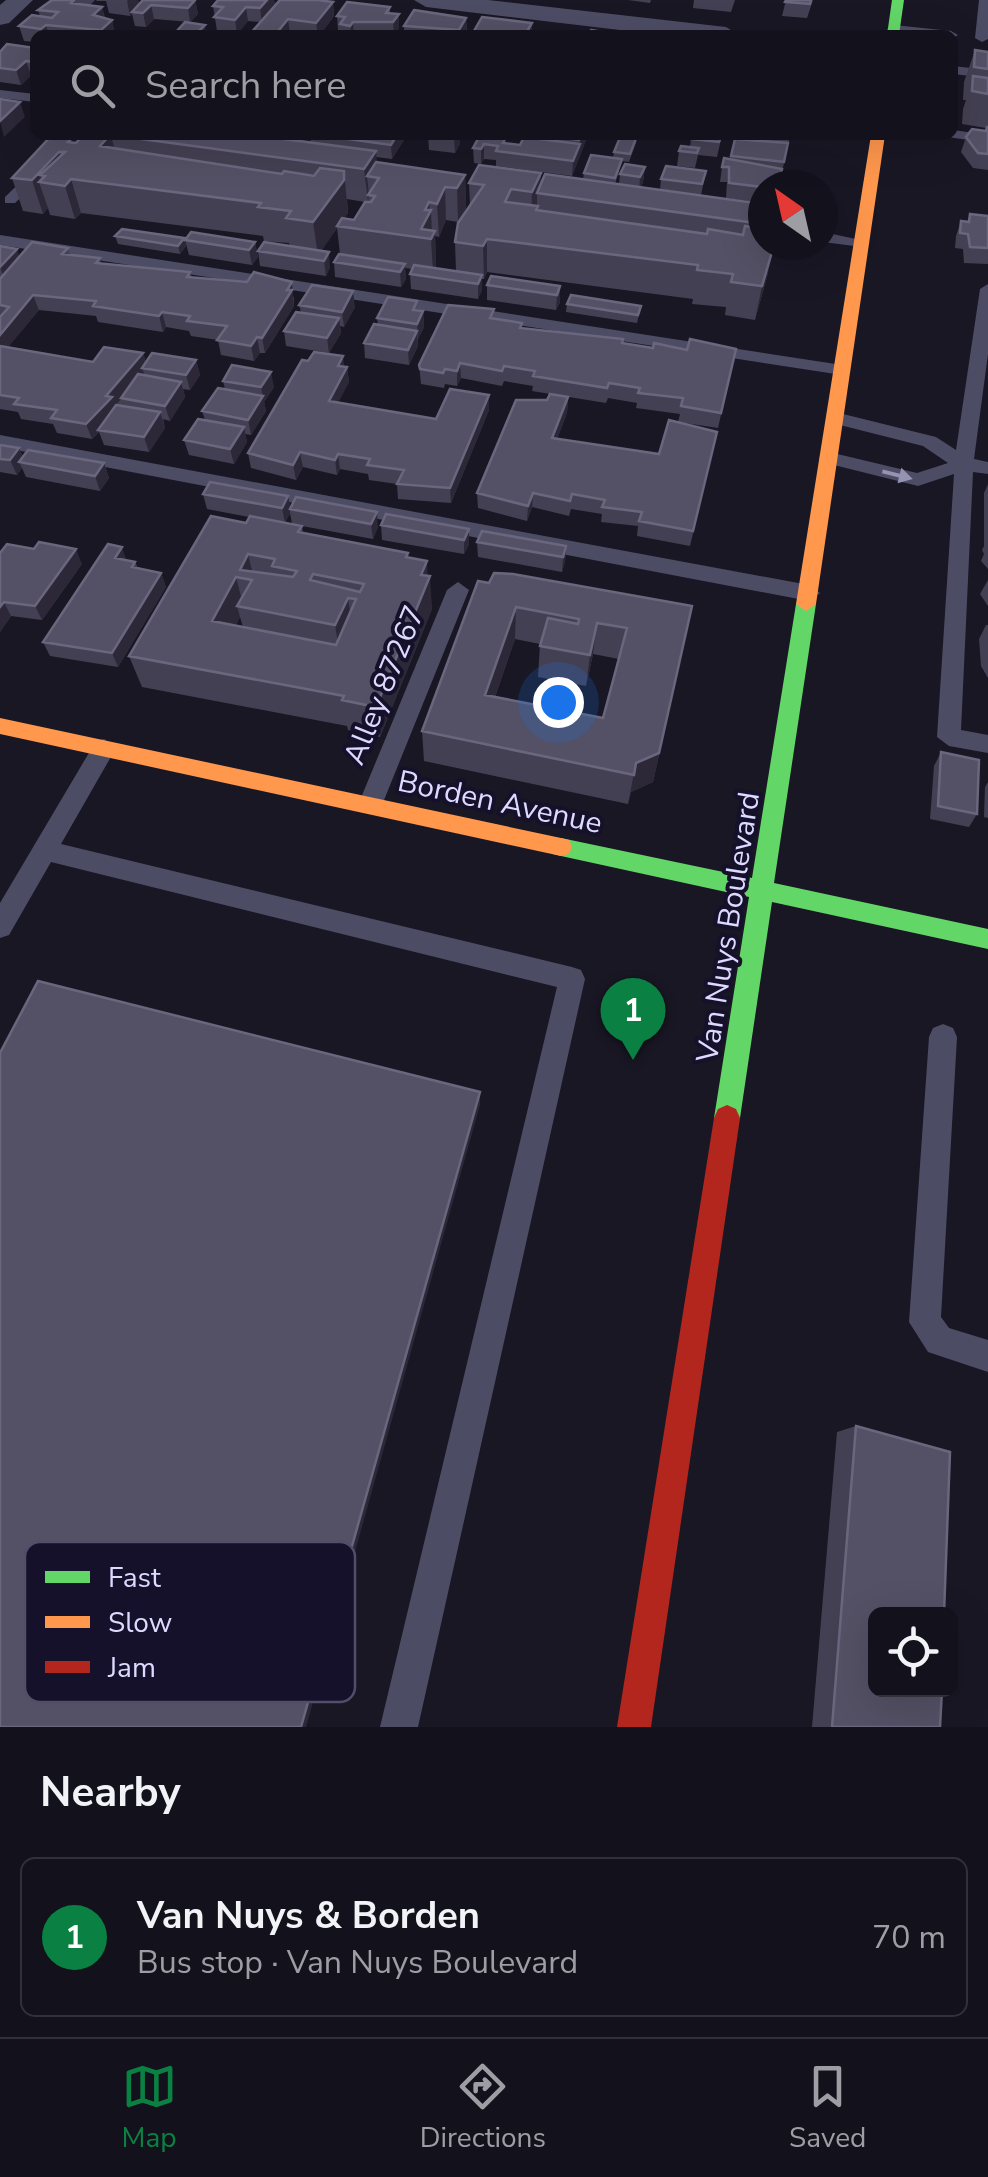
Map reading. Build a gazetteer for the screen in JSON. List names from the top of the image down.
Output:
{
  "streets": {
    "main road": ["Borden Avenue", "Van Nuys Boulevard"],
    "lane": ["Alley 87267"]
  },
  "crossings": [
    ["Alley 87267", "Borden Avenue"],
    ["Borden Avenue", "Van Nuys Boulevard"]
  ],
  "legend": ["Fast", "Slow", "Jam"],
  "north": "top left",
  "page": {
    "search": "Search here",
    "pins": "1",
    "heading": "Nearby",
    "list": [
      {
        "mark": "1",
        "name": "Van Nuys & Borden",
        "note": "Bus stop · Van Nuys Boulevard",
        "value": "70 m"
      }
    ],
    "nav": ["Map", "Directions", "Saved"]
  }
}
